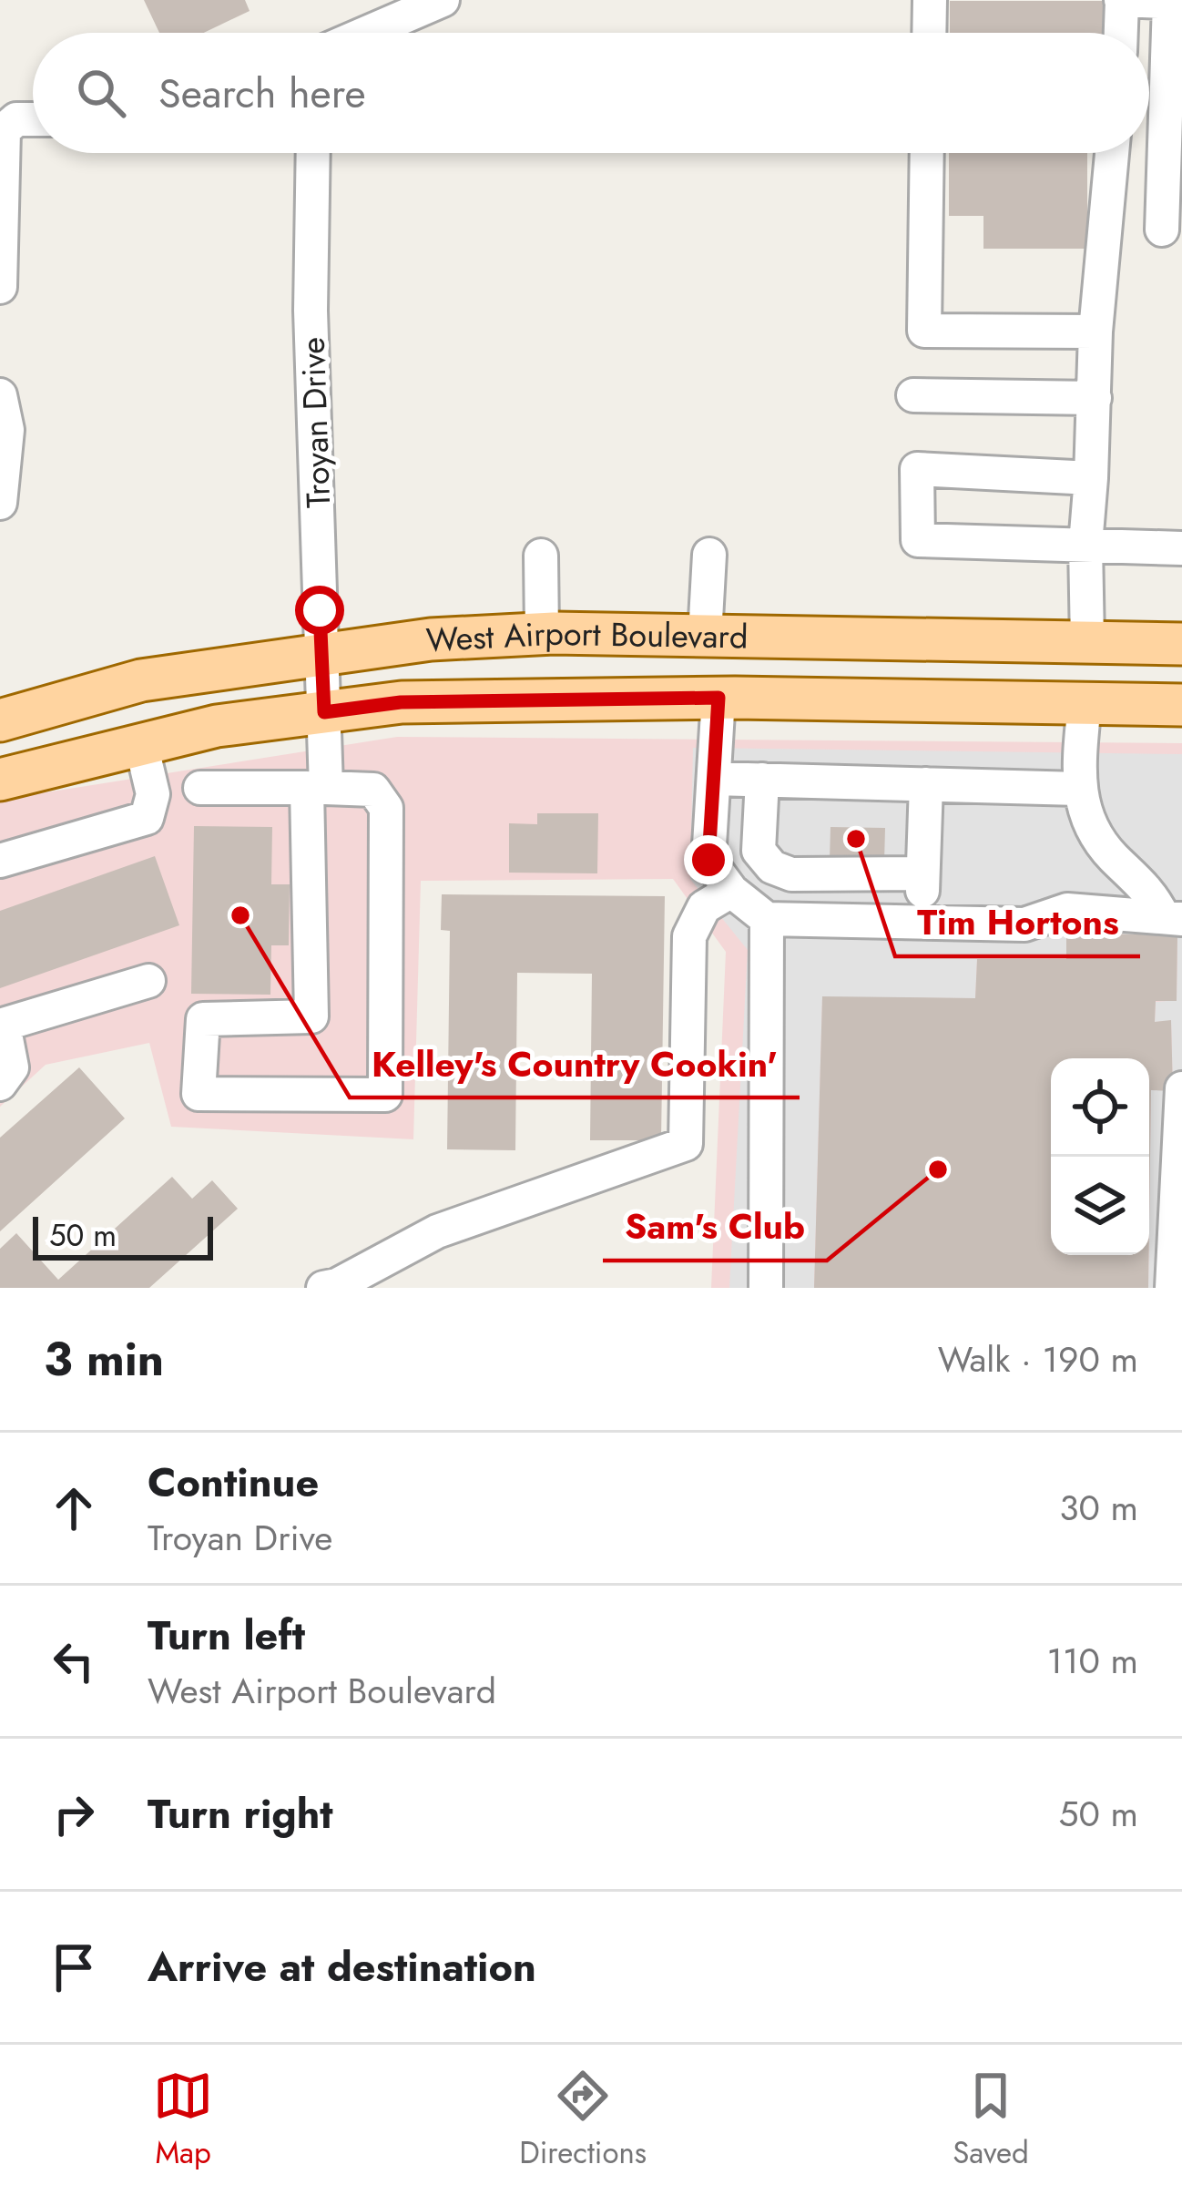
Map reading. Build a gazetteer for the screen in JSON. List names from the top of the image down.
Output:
{
  "streets": {
    "main road": ["West Airport Boulevard"],
    "street": ["Troyan Drive"]
  },
  "crossings": [
    ["Troyan Drive", "West Airport Boulevard"]
  ],
  "places": ["Tim Hortons", "Kelley's Country Cookin'", "Sam's Club"],
  "scale_bar": "50 m",
  "page": {
    "search": "Search here",
    "scale": "50 m",
    "heading": ["3 min", "Walk · 190 m"],
    "list": [
      ["Continue", "Troyan Drive", "30 m"],
      ["Turn left", "West Airport Boulevard", "110 m"],
      ["Turn right", "50 m"],
      "Arrive at destination"
    ],
    "nav": ["Map", "Directions", "Saved"]
  }
}
